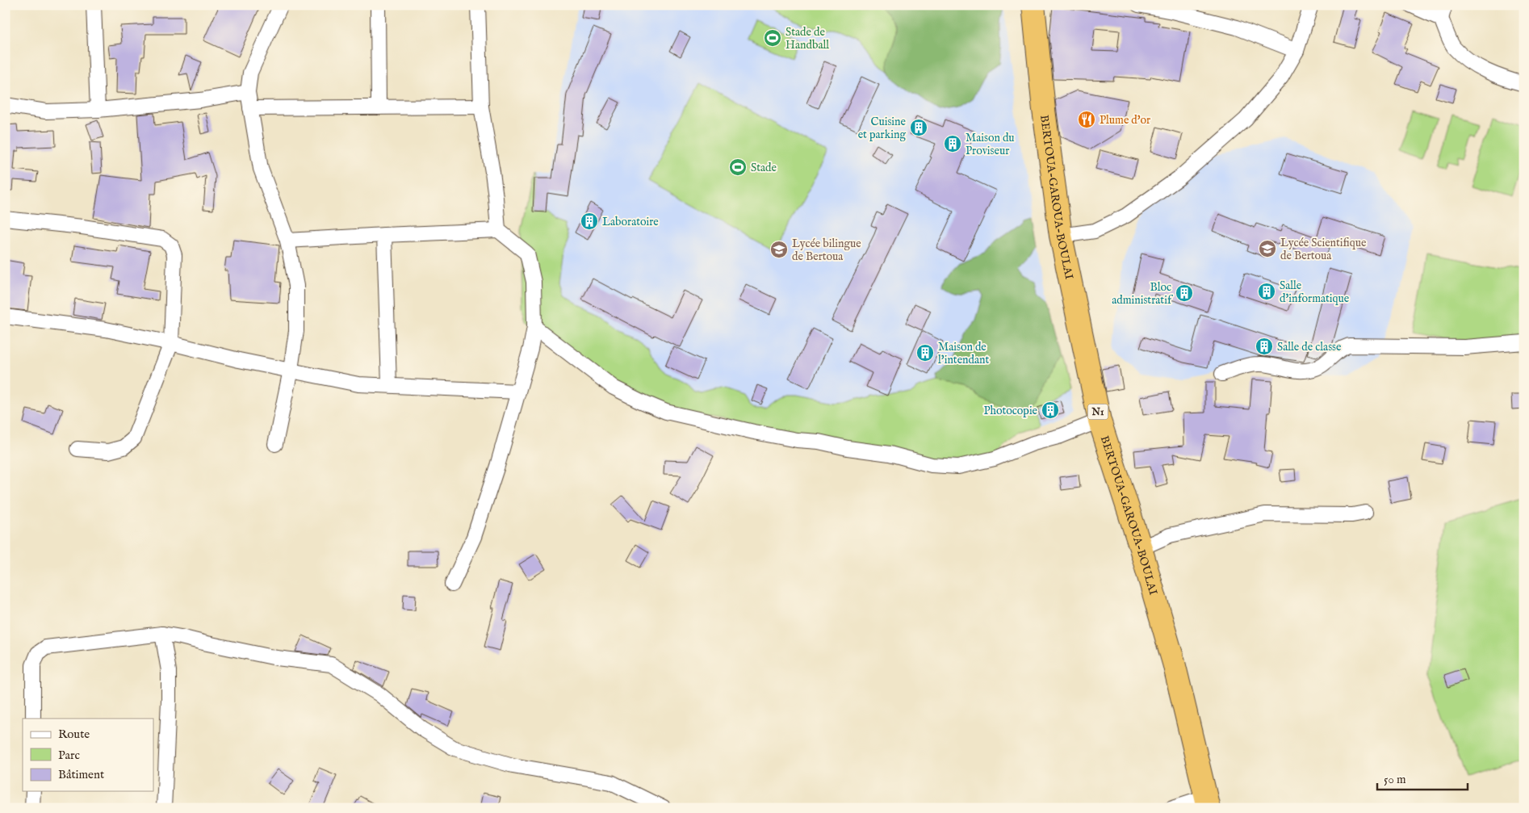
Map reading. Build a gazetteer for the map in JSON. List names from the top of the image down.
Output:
{
  "streets": {
    "highway": ["BERTOUA-GAROUA-BOULAI", "N1"]
  },
  "places": {
    "sports": ["Stade de Handball", "Stade"],
    "restaurant": ["Plume d'or"],
    "building": [
      "Cuisine et parking",
      "Maison du Proviseur",
      "Laboratoire",
      "Salle d'informatique",
      "Bloc administratif",
      "Salle de classe",
      "Maison de l'intendant",
      "Photocopie"
    ],
    "school or university": ["Lycée Scientifique de Bertoua", "Lycée bilingue de Bertoua"]
  },
  "legend": ["Route", "Parc", "Bâtiment"],
  "scale_bar": "50 m"
}
